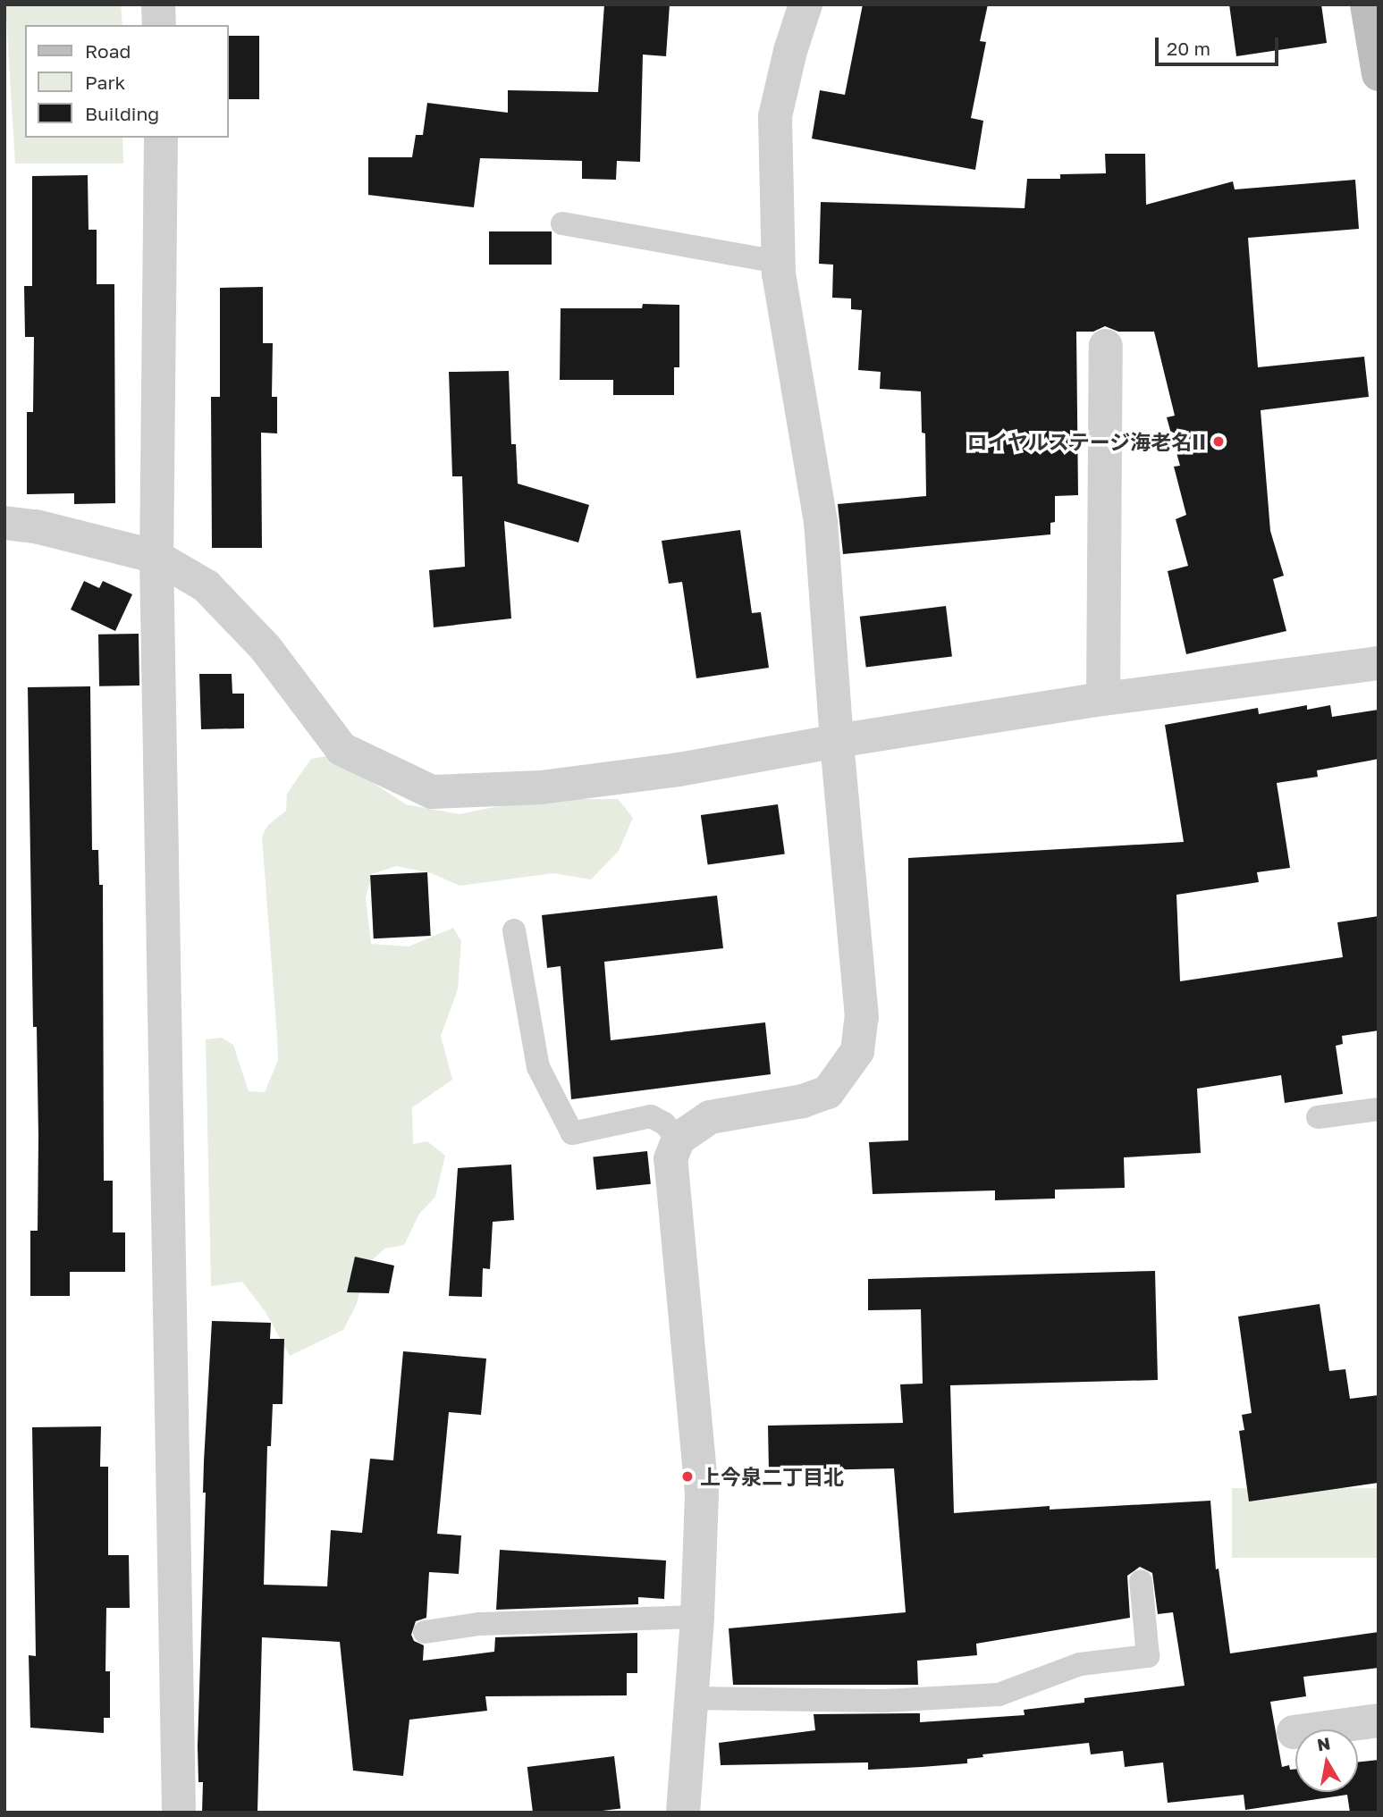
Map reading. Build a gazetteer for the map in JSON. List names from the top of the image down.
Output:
{
  "places": ["ロイヤルステージ海老名II", "上今泉二丁目北"],
  "legend": ["Road", "Park", "Building"],
  "scale_bar": "20 m",
  "north": "top"
}
